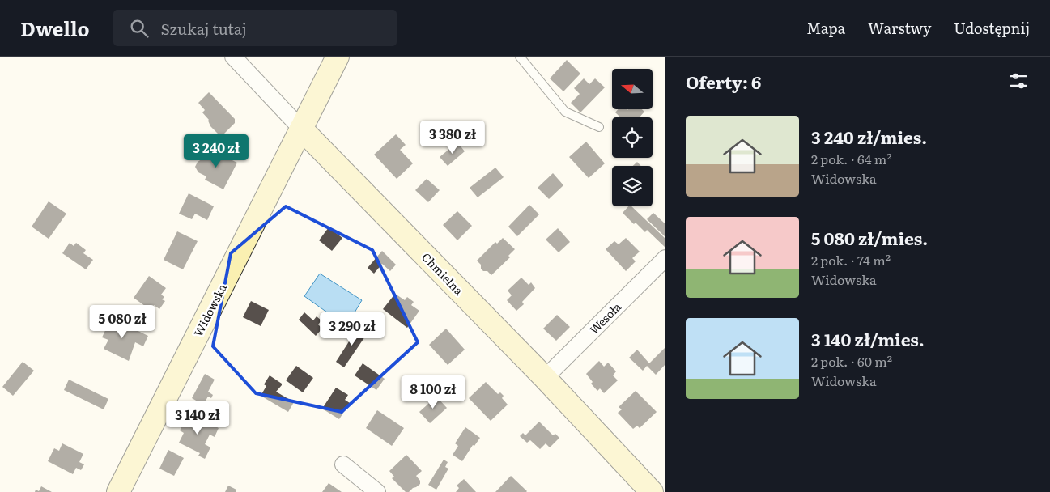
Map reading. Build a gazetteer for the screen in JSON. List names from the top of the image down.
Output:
{
  "streets": {
    "street": ["Chmielna", "Widowska", "Wesoła"]
  },
  "crossings": [
    ["Chmielna", "Widowska"],
    ["Chmielna", "Wesoła"]
  ],
  "north": "left",
  "page": {
    "header": "Dwello",
    "search": "Szukaj tutaj",
    "nav": ["Mapa", "Warstwy", "Udostępnij"],
    "heading": "Oferty: 6",
    "list": [
      {
        "name": "3 240 zł/mies.",
        "note": "2 pok. · 64 m² · Widowska"
      },
      {
        "name": "5 080 zł/mies.",
        "note": "2 pok. · 74 m² · Widowska"
      },
      {
        "name": "3 140 zł/mies.",
        "note": "2 pok. · 60 m² · Widowska"
      }
    ],
    "price": [
      "3 380 zł",
      "3 240 zł",
      "5 080 zł",
      "3 290 zł",
      "8 100 zł",
      "3 140 zł"
    ]
  }
}
